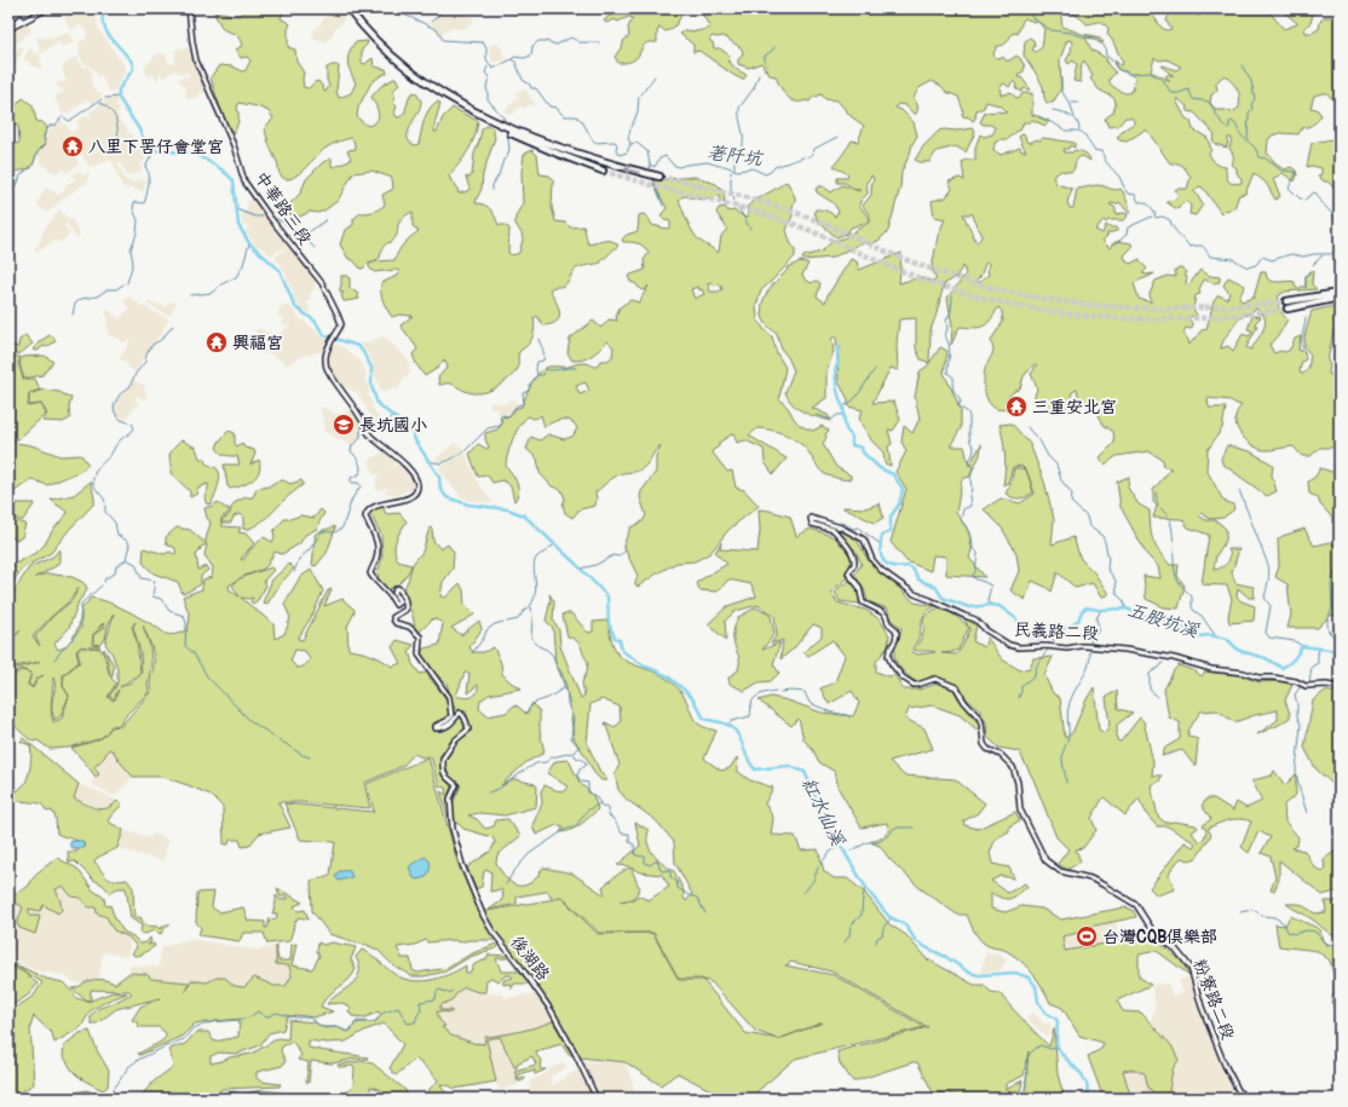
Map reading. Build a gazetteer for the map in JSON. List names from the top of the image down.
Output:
{
  "streets": {
    "main road": [
      "中華路三段",
      "民義路二段",
      "後湖路",
      "粉寮路二段"
    ]
  },
  "crossings": [
    ["中華路三段", "後湖路"],
    ["民義路二段", "粉寮路二段"]
  ],
  "water": ["荖阡坑", "五股坑溪", "紅水仙溪"],
  "places": {
    "temple": ["八里下罟仔會堂宮", "興福宮", "三重安北宮"],
    "school or university": ["長坑國小"],
    "sports": ["台灣CQB俱樂部"]
  }
}
